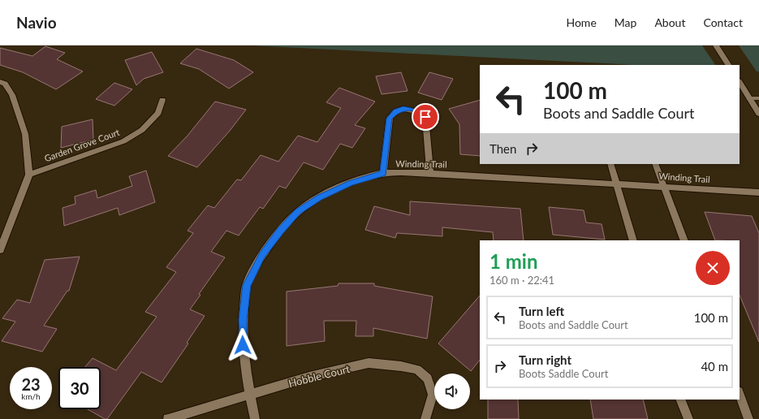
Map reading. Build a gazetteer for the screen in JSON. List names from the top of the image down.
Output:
{
  "streets": {
    "street": ["Garden Grove Court", "Winding Trail", "Hobble Court"]
  },
  "crossings": [
    ["Winding Trail", "Hobble Court"]
  ],
  "page": {
    "header": "Navio",
    "nav": [
      "Home",
      "Map",
      "About",
      "Contact"
    ],
    "turn": ["100 m", "Boots and Saddle Court"],
    "then": "Then",
    "heading": ["1 min", "160 m · 22:41"],
    "list": [
      {
        "name": "Turn left",
        "note": "Boots and Saddle Court",
        "value": "100 m"
      },
      {
        "name": "Turn right",
        "note": "Boots Saddle Court",
        "value": "40 m"
      }
    ],
    "speed": "23 km/h",
    "limit": "30"
  }
}
